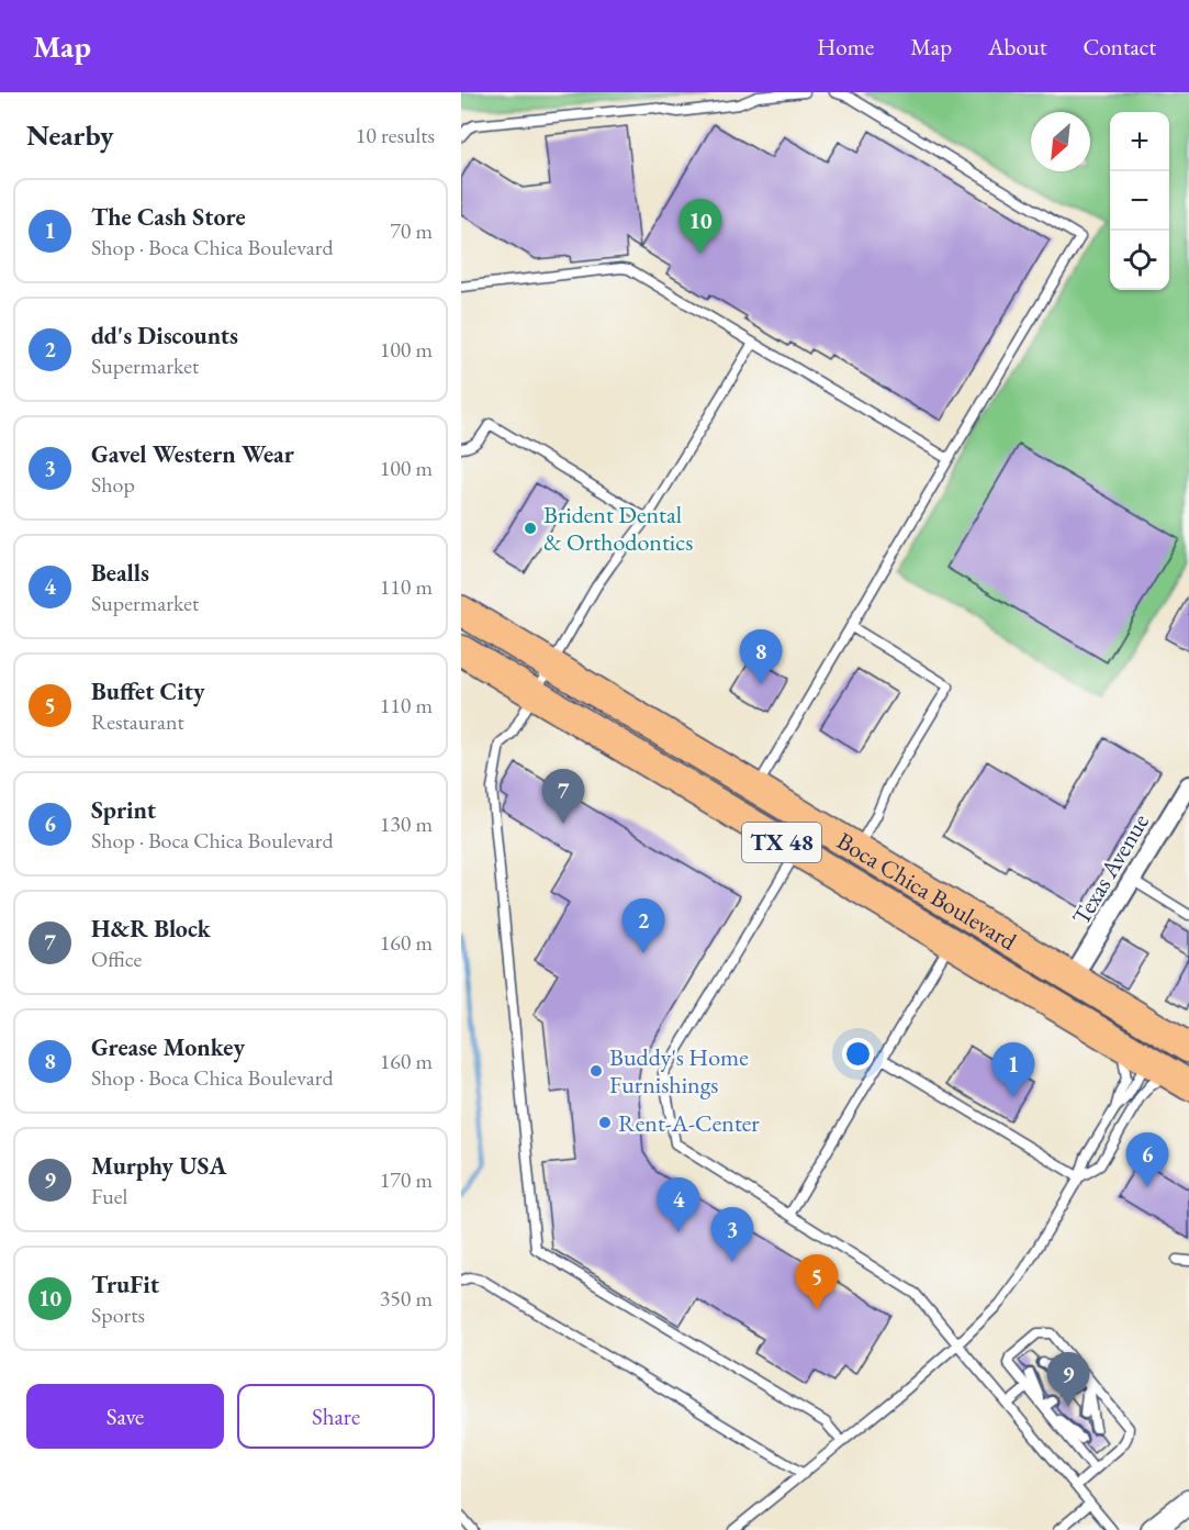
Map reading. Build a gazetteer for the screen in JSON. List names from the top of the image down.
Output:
{
  "streets": {
    "main road": ["TX 48", "Boca Chica Boulevard"],
    "street": ["Texas Avenue"]
  },
  "crossings": [
    ["Texas Avenue", "Boca Chica Boulevard"]
  ],
  "places": ["Brident Dental & Orthodontics", "Buddy's Home Furnishings", "Rent-A-Center"],
  "north": "bottom left",
  "page": {
    "header": "Map",
    "nav": [
      "Home",
      "Map",
      "About",
      "Contact"
    ],
    "heading": ["Nearby", "10 results"],
    "map_buttons": ["+", "−"],
    "list": [
      {
        "mark": "1",
        "name": "The Cash Store",
        "note": "Shop · Boca Chica Boulevard",
        "value": "70 m"
      },
      {
        "mark": "2",
        "name": "dd's Discounts",
        "note": "Supermarket",
        "value": "100 m"
      },
      {
        "mark": "3",
        "name": "Gavel Western Wear",
        "note": "Shop",
        "value": "100 m"
      },
      {
        "mark": "4",
        "name": "Bealls",
        "note": "Supermarket",
        "value": "110 m"
      },
      {
        "mark": "5",
        "name": "Buffet City",
        "note": "Restaurant",
        "value": "110 m"
      },
      {
        "mark": "6",
        "name": "Sprint",
        "note": "Shop · Boca Chica Boulevard",
        "value": "130 m"
      },
      {
        "mark": "7",
        "name": "H&R Block",
        "note": "Office",
        "value": "160 m"
      },
      {
        "mark": "8",
        "name": "Grease Monkey",
        "note": "Shop · Boca Chica Boulevard",
        "value": "160 m"
      },
      {
        "mark": "9",
        "name": "Murphy USA",
        "note": "Fuel",
        "value": "170 m"
      },
      {
        "mark": "10",
        "name": "TruFit",
        "note": "Sports",
        "value": "350 m"
      }
    ],
    "pins": [
      "10",
      "8",
      "7",
      "2",
      "1",
      "6",
      "4",
      "3",
      "5",
      "9"
    ],
    "buttons": ["Save", "Share"]
  }
}
